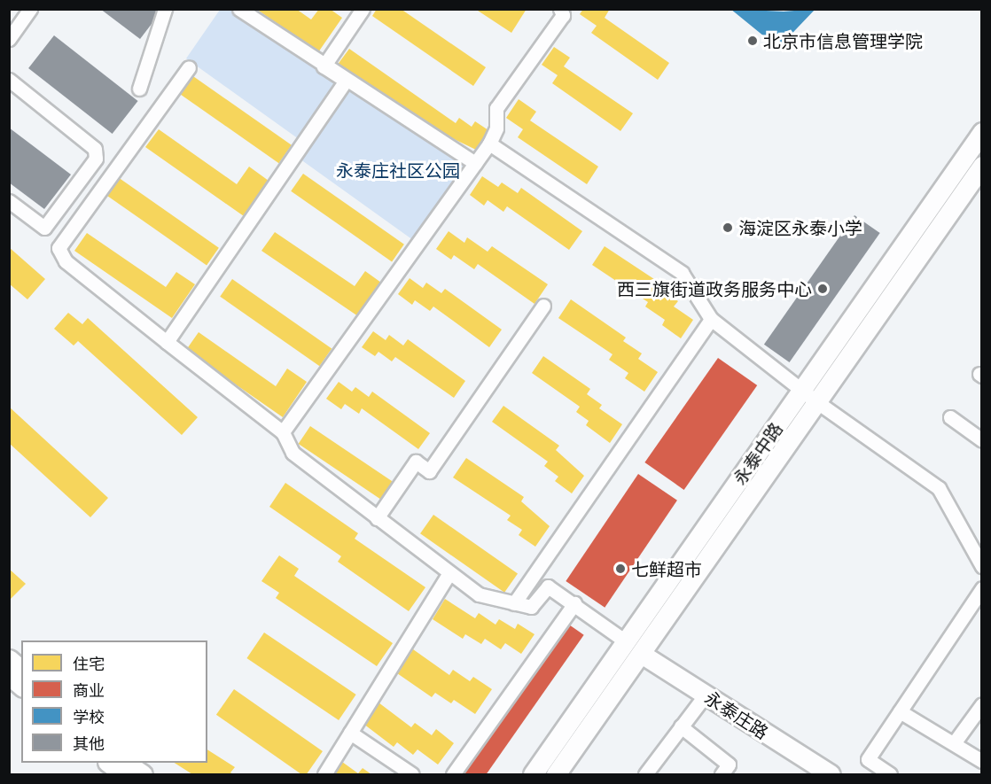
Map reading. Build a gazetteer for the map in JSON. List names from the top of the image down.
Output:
{
  "streets": {
    "main road": ["永泰中路", "永泰庄路"]
  },
  "crossings": [
    ["永泰中路", "永泰庄路"]
  ],
  "parks": ["永泰庄社区公园"],
  "places": [
    "北京市信息管理学院",
    "海淀区永泰小学",
    "西三旗街道政务服务中心",
    "七鲜超市"
  ],
  "legend": [
    "住宅",
    "商业",
    "学校",
    "其他"
  ]
}
